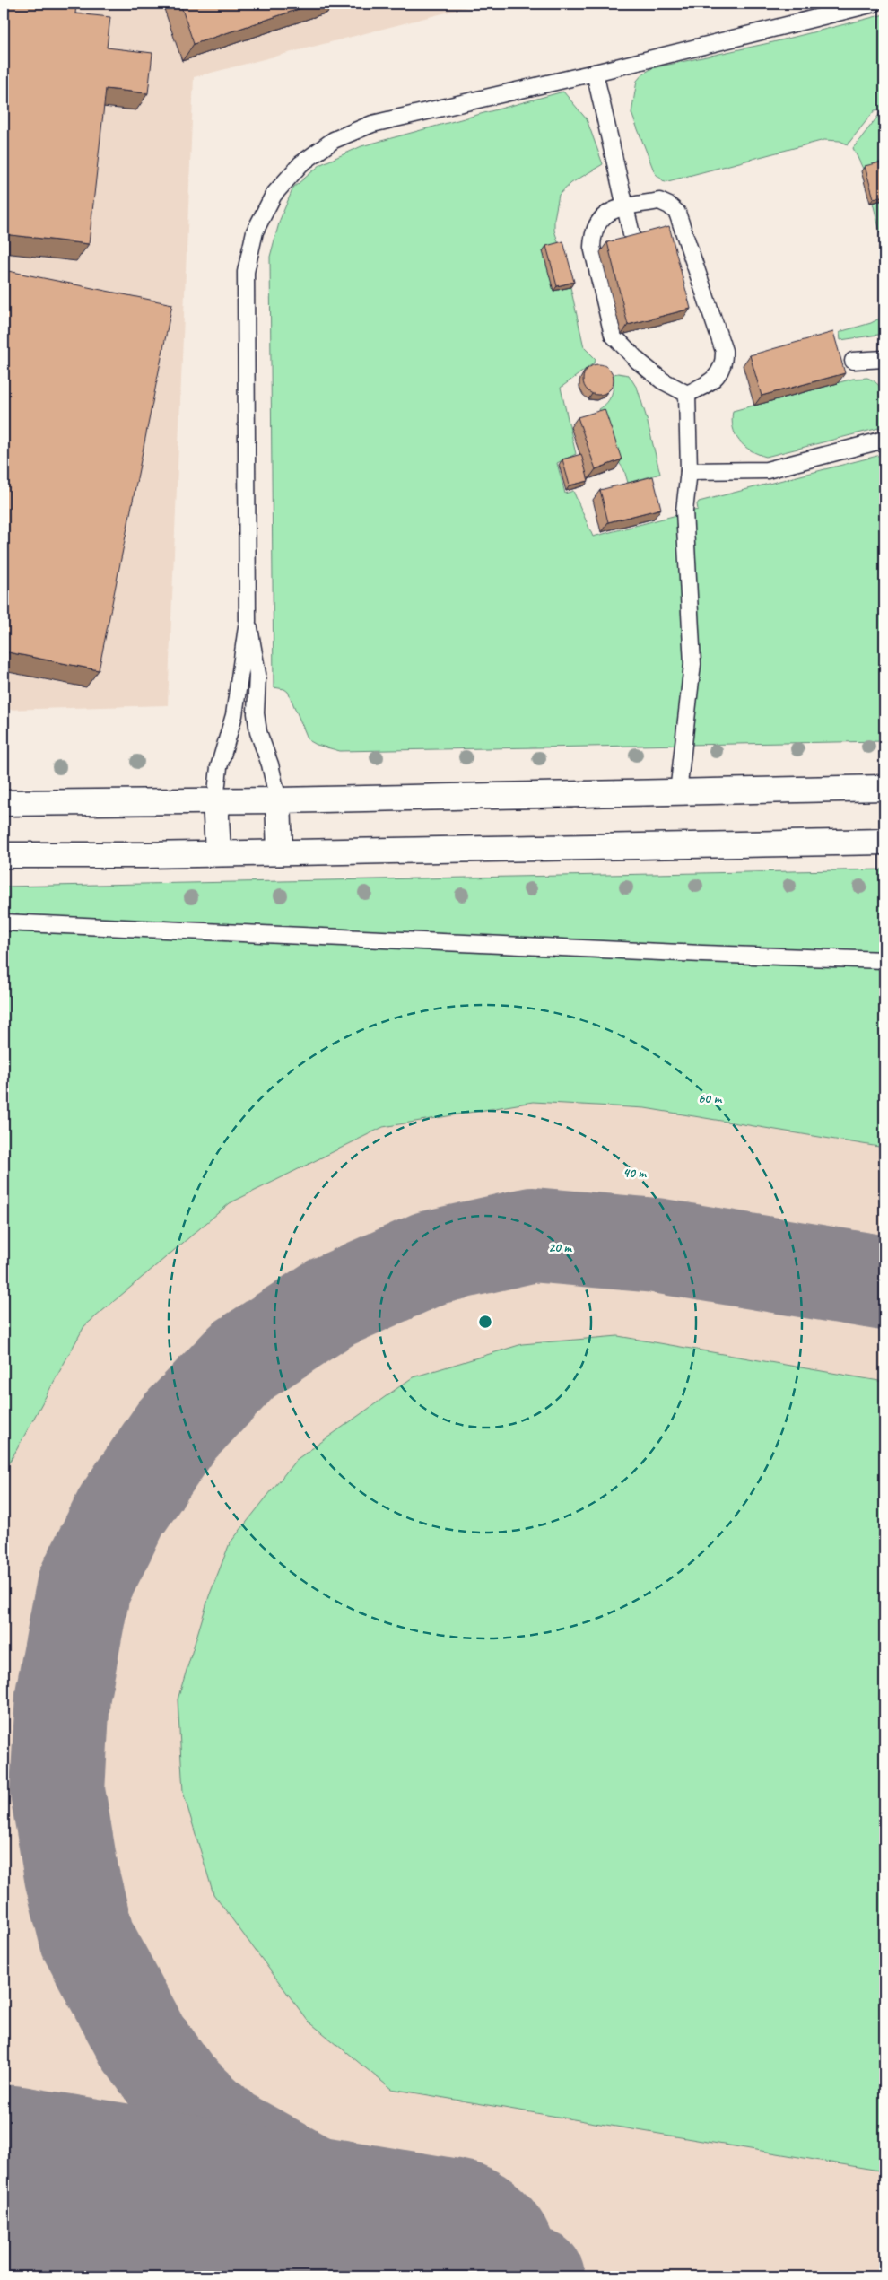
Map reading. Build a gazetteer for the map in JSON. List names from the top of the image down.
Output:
{
  "rings": ["60 m", "40 m", "20 m"]
}
